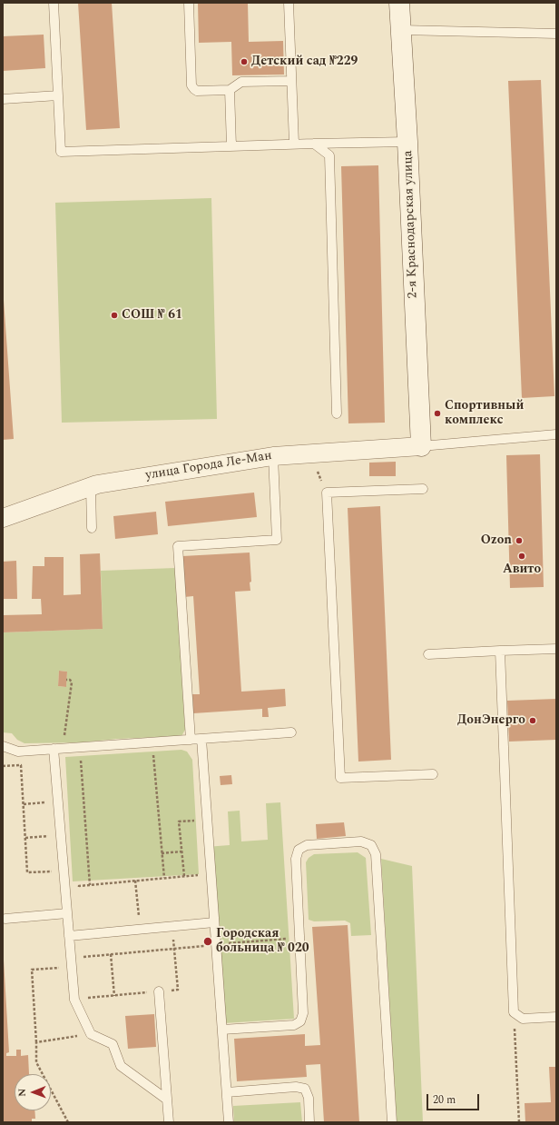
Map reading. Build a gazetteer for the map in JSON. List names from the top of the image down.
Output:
{
  "streets": {
    "street": ["2-я Краснодарская улица", "улица Города Ле-Ман"]
  },
  "crossings": [
    ["2-я Краснодарская улица", "улица Города Ле-Ман"]
  ],
  "places": [
    "Детский сад №229",
    "СОШ № 61",
    "Спортивный комплекс",
    "Ozon",
    "Авито",
    "ДонЭнерго",
    "Городская больница № 020"
  ],
  "scale_bar": "20 m",
  "north": "left"
}
